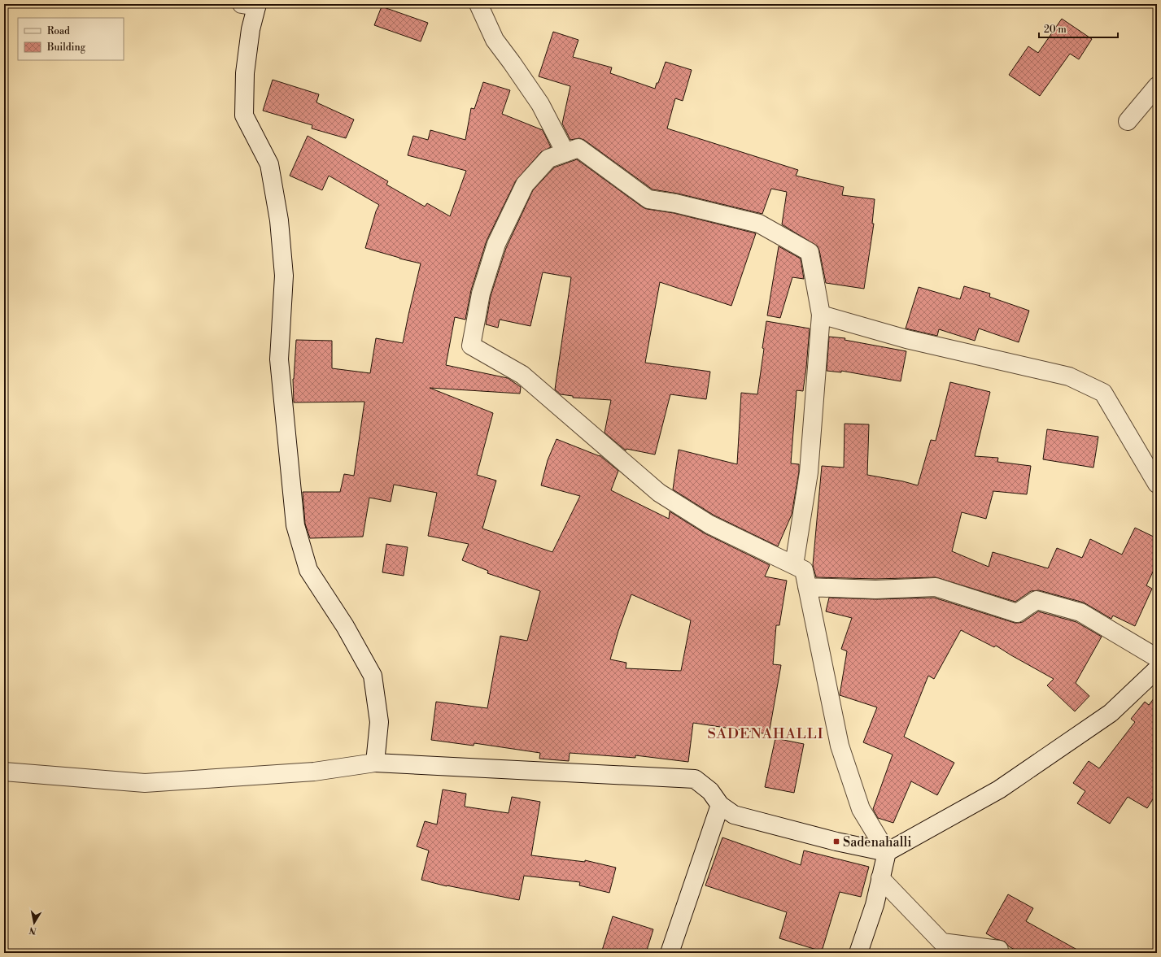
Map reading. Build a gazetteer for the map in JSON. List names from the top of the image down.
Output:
{
  "districts": ["SADENAHALLI"],
  "places": {
    "transit": ["Sadenahalli"]
  },
  "legend": ["Road", "Building"],
  "scale_bar": "20 m",
  "north": "bottom"
}
